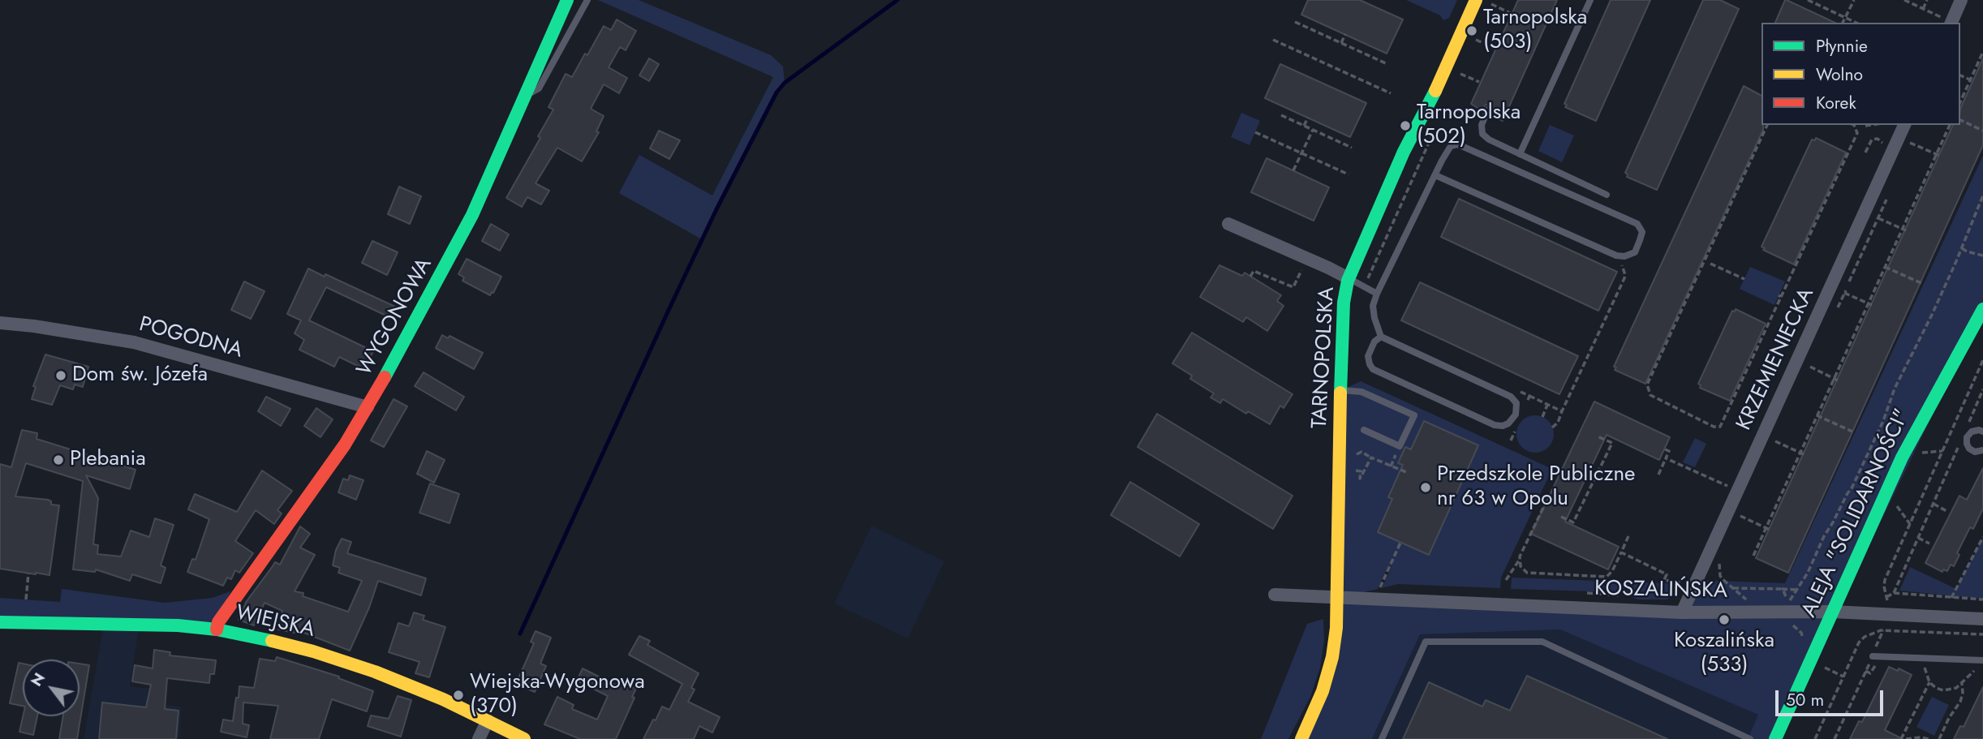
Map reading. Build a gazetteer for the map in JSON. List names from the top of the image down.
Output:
{
  "streets": {
    "street": [
      "WYGONOWA",
      "POGODNA",
      "TARNOPOLSKA",
      "KRZEMIENIECKA",
      "ALEJA \"SOLIDARNOŚCI\"",
      "KOSZALIŃSKA",
      "WIEJSKA"
    ]
  },
  "crossings": [
    ["WYGONOWA", "POGODNA"],
    ["WYGONOWA", "WIEJSKA"],
    ["TARNOPOLSKA", "KOSZALIŃSKA"],
    ["KRZEMIENIECKA", "KOSZALIŃSKA"],
    ["ALEJA \"SOLIDARNOŚCI\"", "KOSZALIŃSKA"]
  ],
  "places": [
    "Tarnopolska (503)",
    "Tarnopolska (502)",
    "Dom św. Józefa",
    "Plebania",
    "Przedszkole Publiczne nr 63 w Opolu",
    "Koszalińska (533)",
    "Wiejska-Wygonowa (370)"
  ],
  "legend": ["Płynnie", "Wolno", "Korek"],
  "scale_bar": "50 m",
  "north": "top left"
}
